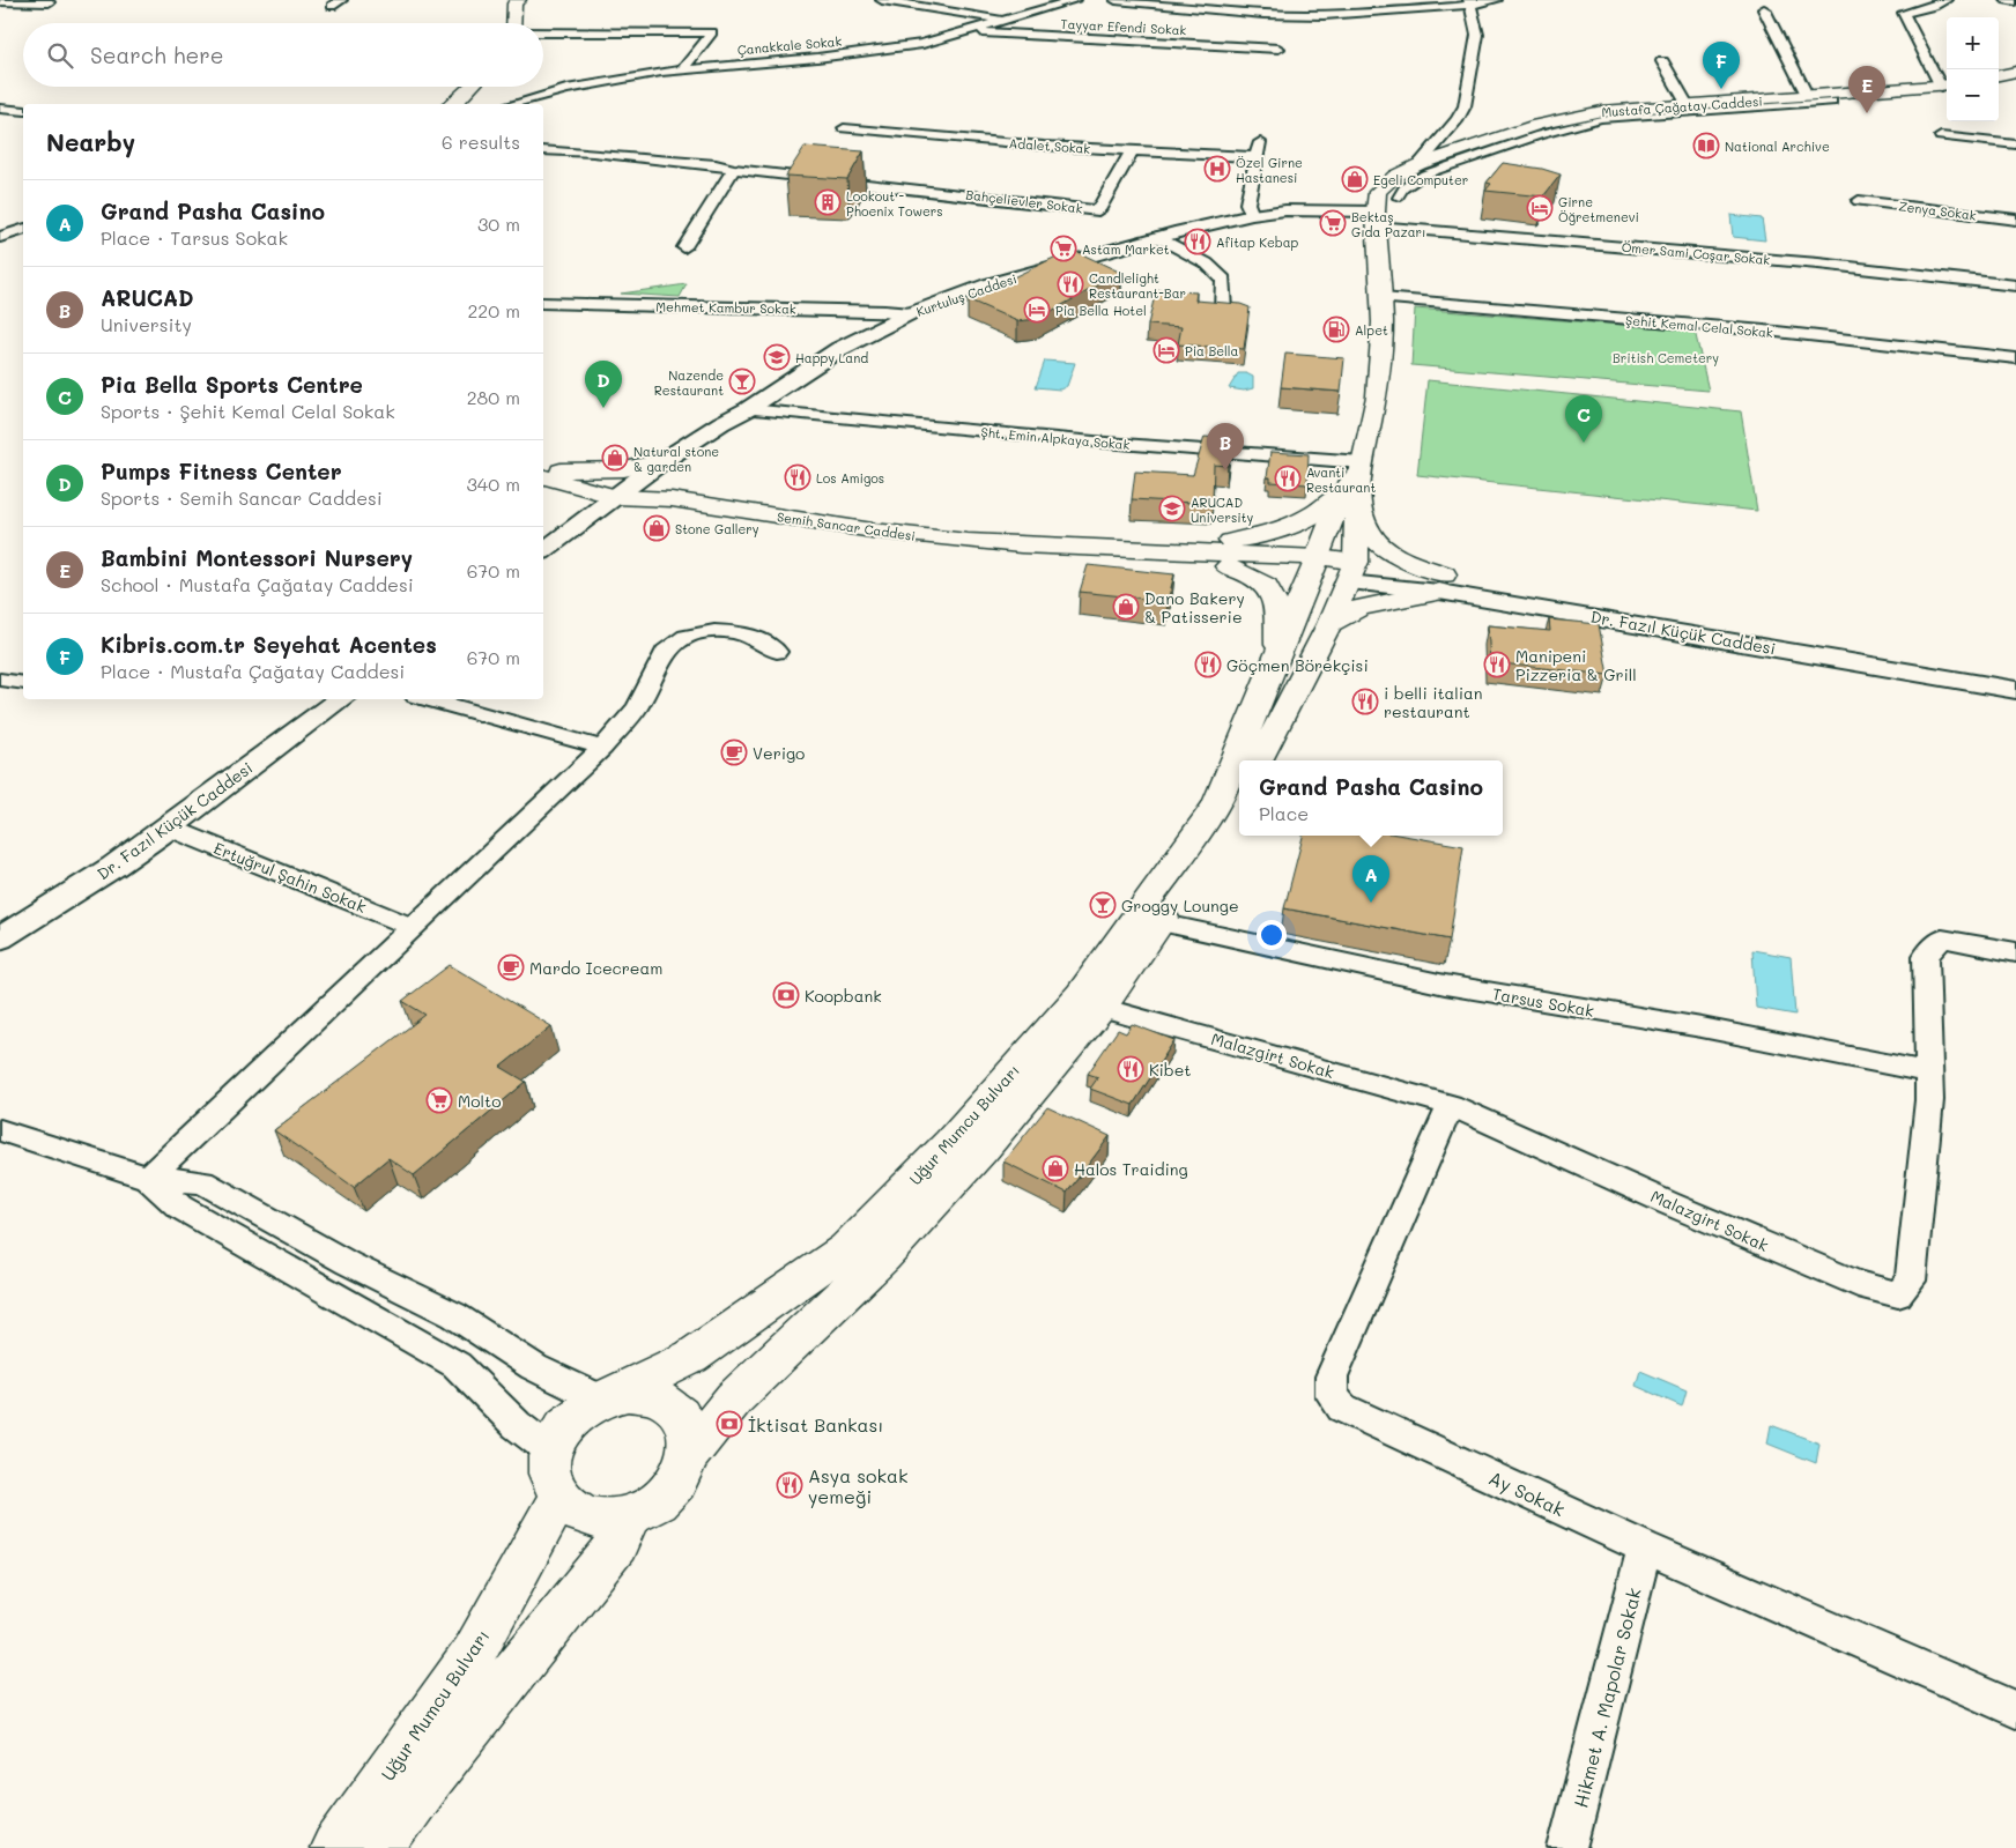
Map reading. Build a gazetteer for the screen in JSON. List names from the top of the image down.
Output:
{
  "streets": {
    "main road": ["Mustafa Çağatay Caddesi", "Semih Sancar Caddesi", "Uğur Mumcu Bulvarı"],
    "street": [
      "Tayyar Efendi Sokak",
      "Çanakkale Sokak",
      "Adalet Sokak",
      "Bahçelievler Sokak",
      "Zenya Sokak",
      "Ömer Sami Coşar Sokak",
      "Kurtuluş Caddesi",
      "Mehmet Kambur Sokak",
      "Şehit Kemal Celal Sokak",
      "Şht. Emin Alpkaya Sokak",
      "Dr. Fazıl Küçük Caddesi",
      "Ertuğrul Şahin Sokak",
      "Tarsus Sokak",
      "Malazgirt Sokak",
      "Ay Sokak",
      "Hikmet A. Mapolar Sokak"
    ]
  },
  "crossings": [
    ["Tayyar Efendi Sokak", "Çanakkale Sokak"],
    ["Mustafa Çağatay Caddesi", "Ömer Sami Coşar Sokak"],
    ["Mustafa Çağatay Caddesi", "Kurtuluş Caddesi"],
    ["Adalet Sokak", "Bahçelievler Sokak"],
    ["Ömer Sami Coşar Sokak", "Kurtuluş Caddesi"],
    ["Kurtuluş Caddesi", "Mehmet Kambur Sokak"],
    ["Kurtuluş Caddesi", "Şht. Emin Alpkaya Sokak"],
    ["Kurtuluş Caddesi", "Semih Sancar Caddesi"],
    ["Dr. Fazıl Küçük Caddesi", "Ertuğrul Şahin Sokak"],
    ["Tarsus Sokak", "Malazgirt Sokak"],
    ["Tarsus Sokak", "Uğur Mumcu Bulvarı"],
    ["Malazgirt Sokak", "Uğur Mumcu Bulvarı"],
    ["Malazgirt Sokak", "Ay Sokak"],
    ["Ay Sokak", "Hikmet A. Mapolar Sokak"]
  ],
  "parks": ["British Cemetery"],
  "places": {
    "library": ["National Archive"],
    "hospital": ["Özel Girne Hastanesi"],
    "shop": [
      "Egeli Computer",
      "Natural stone & garden",
      "Stone Gallery",
      "Dano Bakery & Patisserie",
      "Halos Traiding"
    ],
    "building": ["Lookout - Phoenix Towers"],
    "hotel": ["Girne Öğretmenevi", "Pia Bella Hotel", "Pia Bella"],
    "supermarket": ["Bektaş Gıda Pazarı", "Astam Market", "Molto"],
    "restaurant": [
      "Afitap Kebap",
      "Candlelight Restaurant-Bar",
      "Los Amigos",
      "Avanti Restaurant",
      "Göçmen Börekçisi",
      "Manipeni Pizzeria & Grill",
      "i belli italian restaurant",
      "Kibet",
      "Asya sokak yemeği"
    ],
    "fuel station": ["Alpet"],
    "school or university": ["Happy Land", "ARUCAD University"],
    "bar": ["Nazende Restaurant", "Groggy Lounge"],
    "cafe": ["Verigo", "Mardo Icecream"],
    "bank": ["Koopbank", "İktisat Bankası"]
  },
  "page": {
    "map_buttons": ["+", "−"],
    "search": "Search here",
    "pins": [
      "F",
      "E",
      "D",
      "C",
      "B",
      "A"
    ],
    "heading": ["Nearby", "6 results"],
    "list": [
      {
        "mark": "A",
        "name": "Grand Pasha Casino",
        "note": "Place · Tarsus Sokak",
        "value": "30 m"
      },
      {
        "mark": "B",
        "name": "ARUCAD",
        "note": "University",
        "value": "220 m"
      },
      {
        "mark": "C",
        "name": "Pia Bella Sports Centre",
        "note": "Sports · Şehit Kemal Celal Sokak",
        "value": "280 m"
      },
      {
        "mark": "D",
        "name": "Pumps Fitness Center",
        "note": "Sports · Semih Sancar Caddesi",
        "value": "340 m"
      },
      {
        "mark": "E",
        "name": "Bambini Montessori Nursery",
        "note": "School · Mustafa Çağatay Caddesi",
        "value": "670 m"
      },
      {
        "mark": "F",
        "name": "Kibris.com.tr Seyehat Acentes",
        "note": "Place · Mustafa Çağatay Caddesi",
        "value": "670 m"
      }
    ],
    "popup": ["Grand Pasha Casino", "Place"]
  }
}
